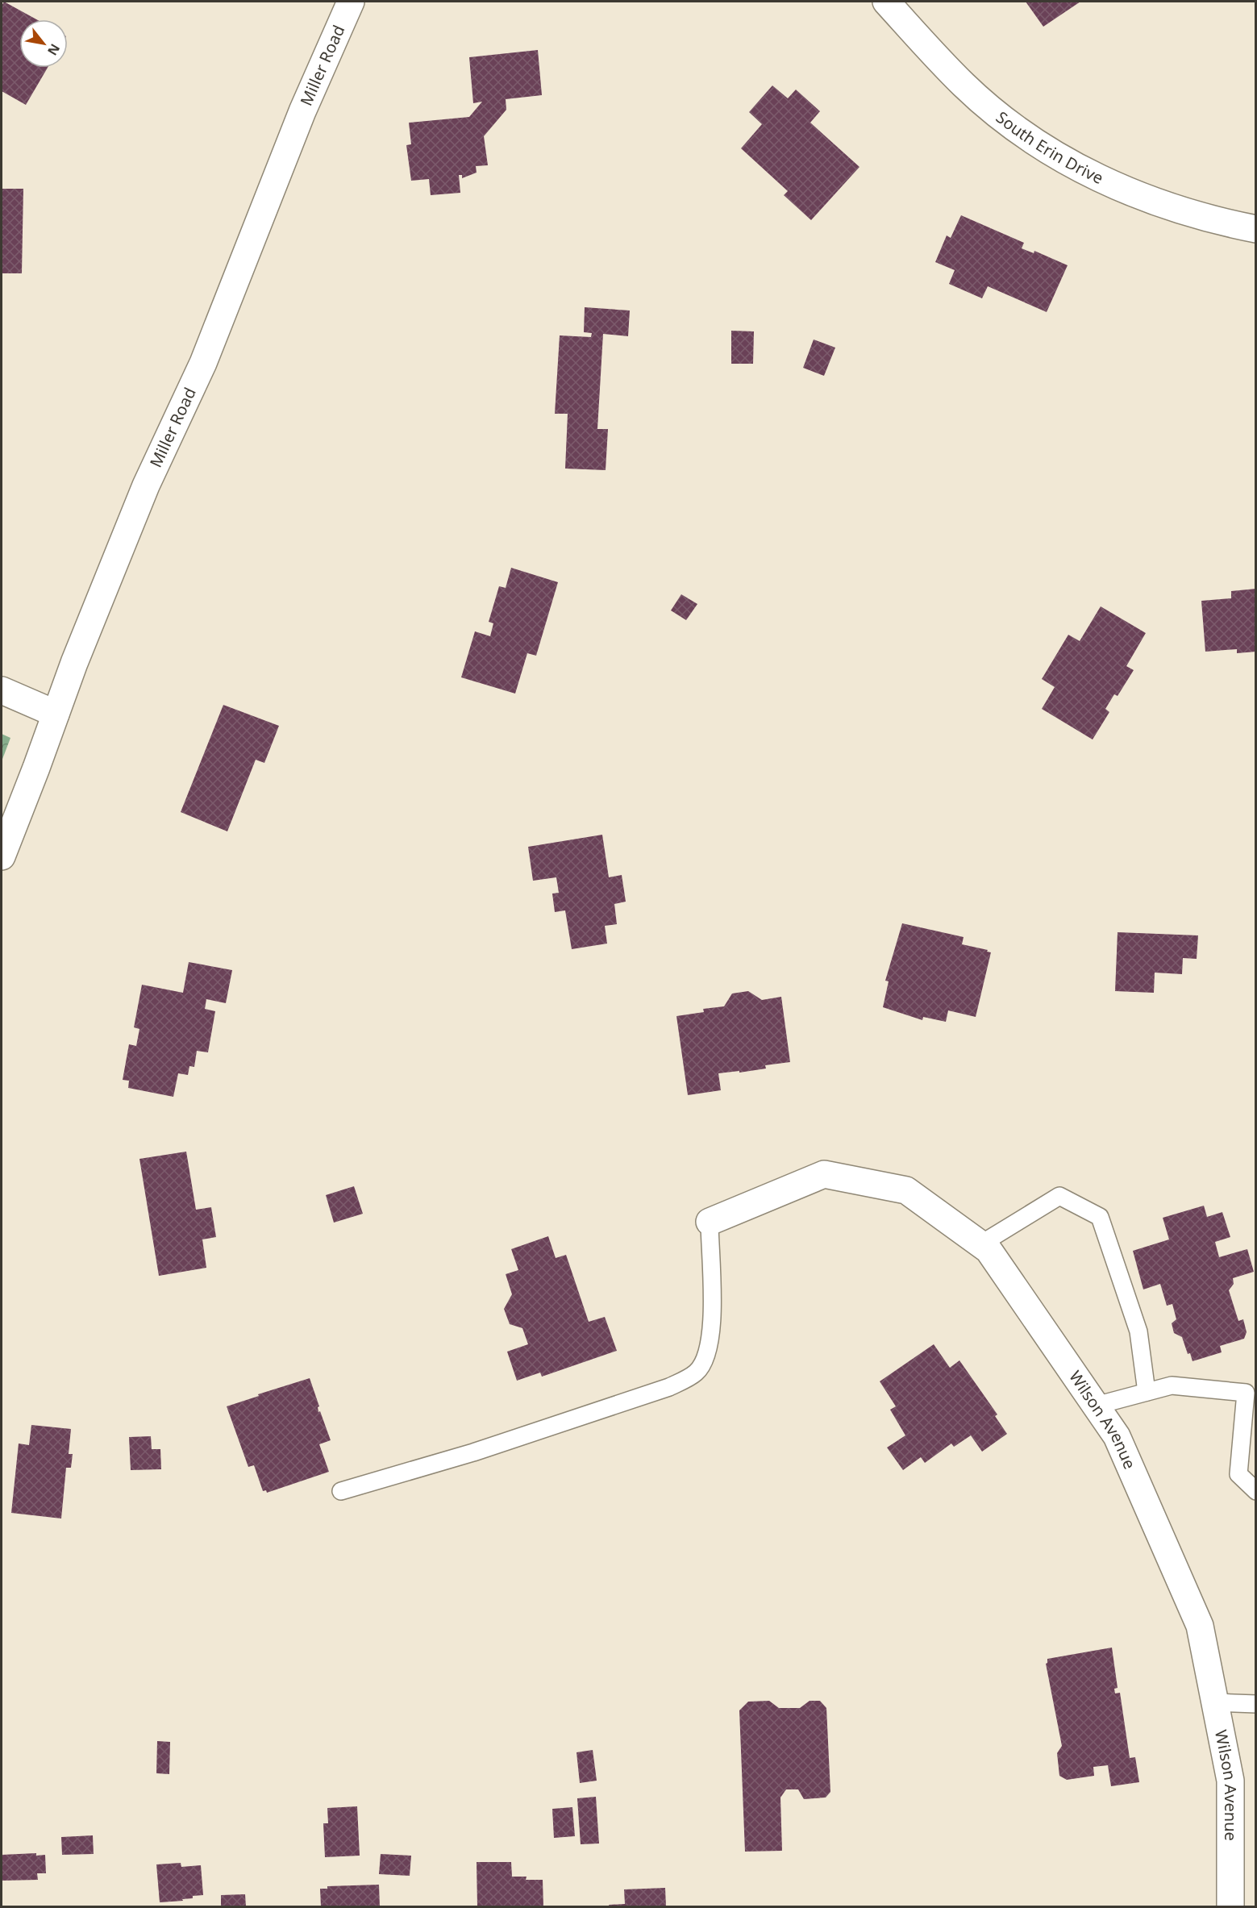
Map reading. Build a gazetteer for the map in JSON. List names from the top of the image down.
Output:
{
  "streets": {
    "street": ["Miller Road", "South Erin Drive", "Wilson Avenue"]
  },
  "north": "bottom right"
}
